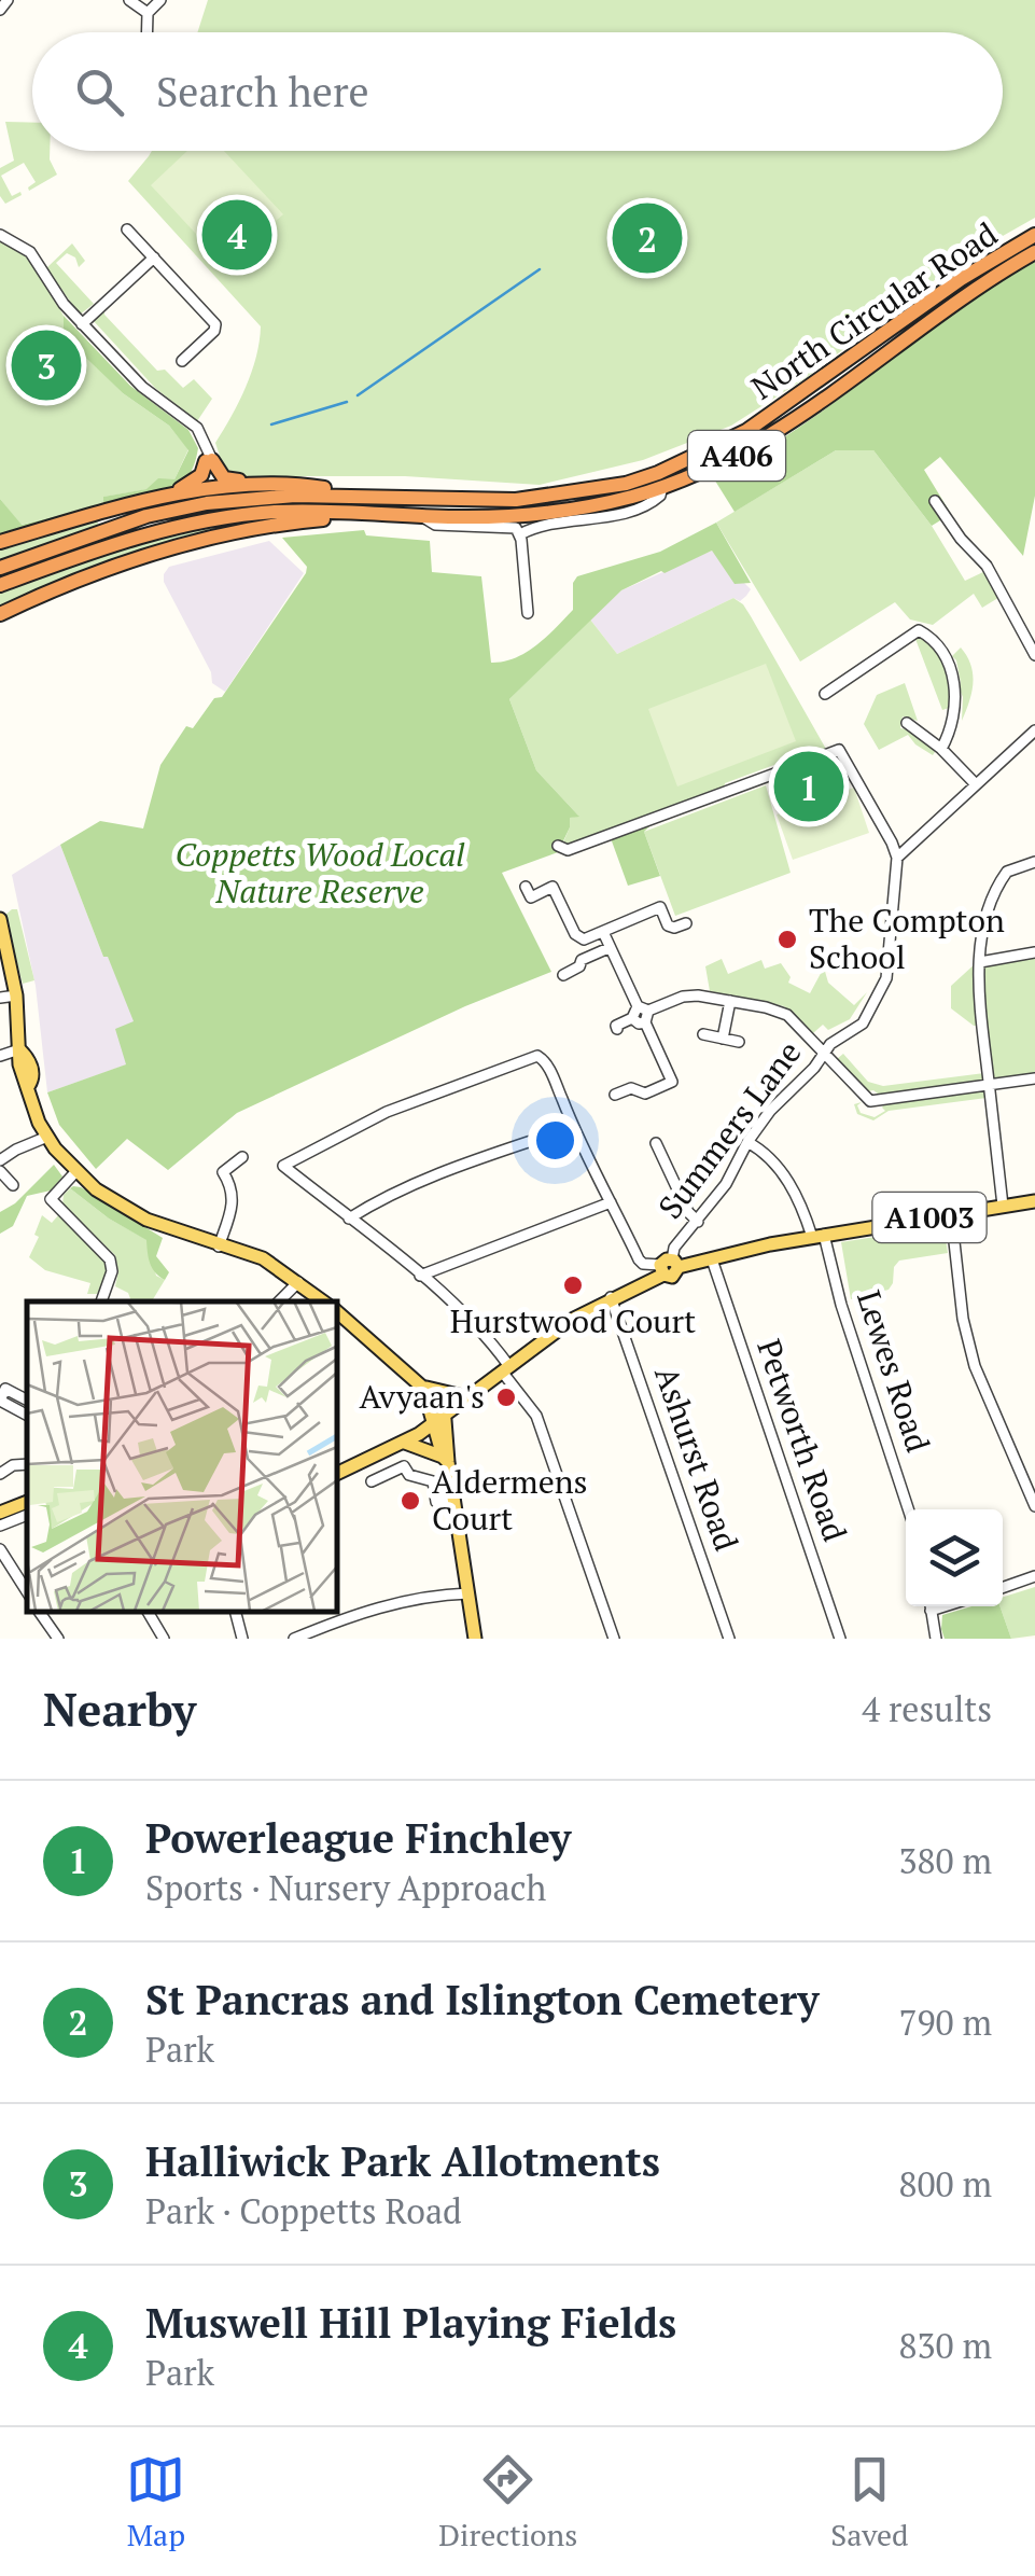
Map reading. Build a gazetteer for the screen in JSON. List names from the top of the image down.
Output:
{
  "streets": {
    "highway": ["North Circular Road", "A406"],
    "main road": ["A1003"],
    "street": [
      "Summers Lane",
      "Lewes Road",
      "Petworth Road",
      "Ashurst Road"
    ]
  },
  "crossings": [
    ["North Circular Road", "A406"],
    ["Summers Lane", "A1003"],
    ["Summers Lane", "Lewes Road"],
    ["A1003", "Lewes Road"],
    ["A1003", "Petworth Road"],
    ["A1003", "Ashurst Road"]
  ],
  "parks": ["Coppetts Wood Local Nature Reserve"],
  "places": [
    "The Compton School",
    "Hurstwood Court",
    "Avyaan's",
    "Aldermens Court"
  ],
  "page": {
    "search": "Search here",
    "pins": [
      "4",
      "2",
      "3",
      "1"
    ],
    "heading": ["Nearby", "4 results"],
    "list": [
      {
        "mark": "1",
        "name": "Powerleague Finchley",
        "note": "Sports · Nursery Approach",
        "value": "380 m"
      },
      {
        "mark": "2",
        "name": "St Pancras and Islington Cemetery",
        "note": "Park",
        "value": "790 m"
      },
      {
        "mark": "3",
        "name": "Halliwick Park Allotments",
        "note": "Park · Coppetts Road",
        "value": "800 m"
      },
      {
        "mark": "4",
        "name": "Muswell Hill Playing Fields",
        "note": "Park",
        "value": "830 m"
      }
    ],
    "nav": ["Map", "Directions", "Saved"]
  }
}
